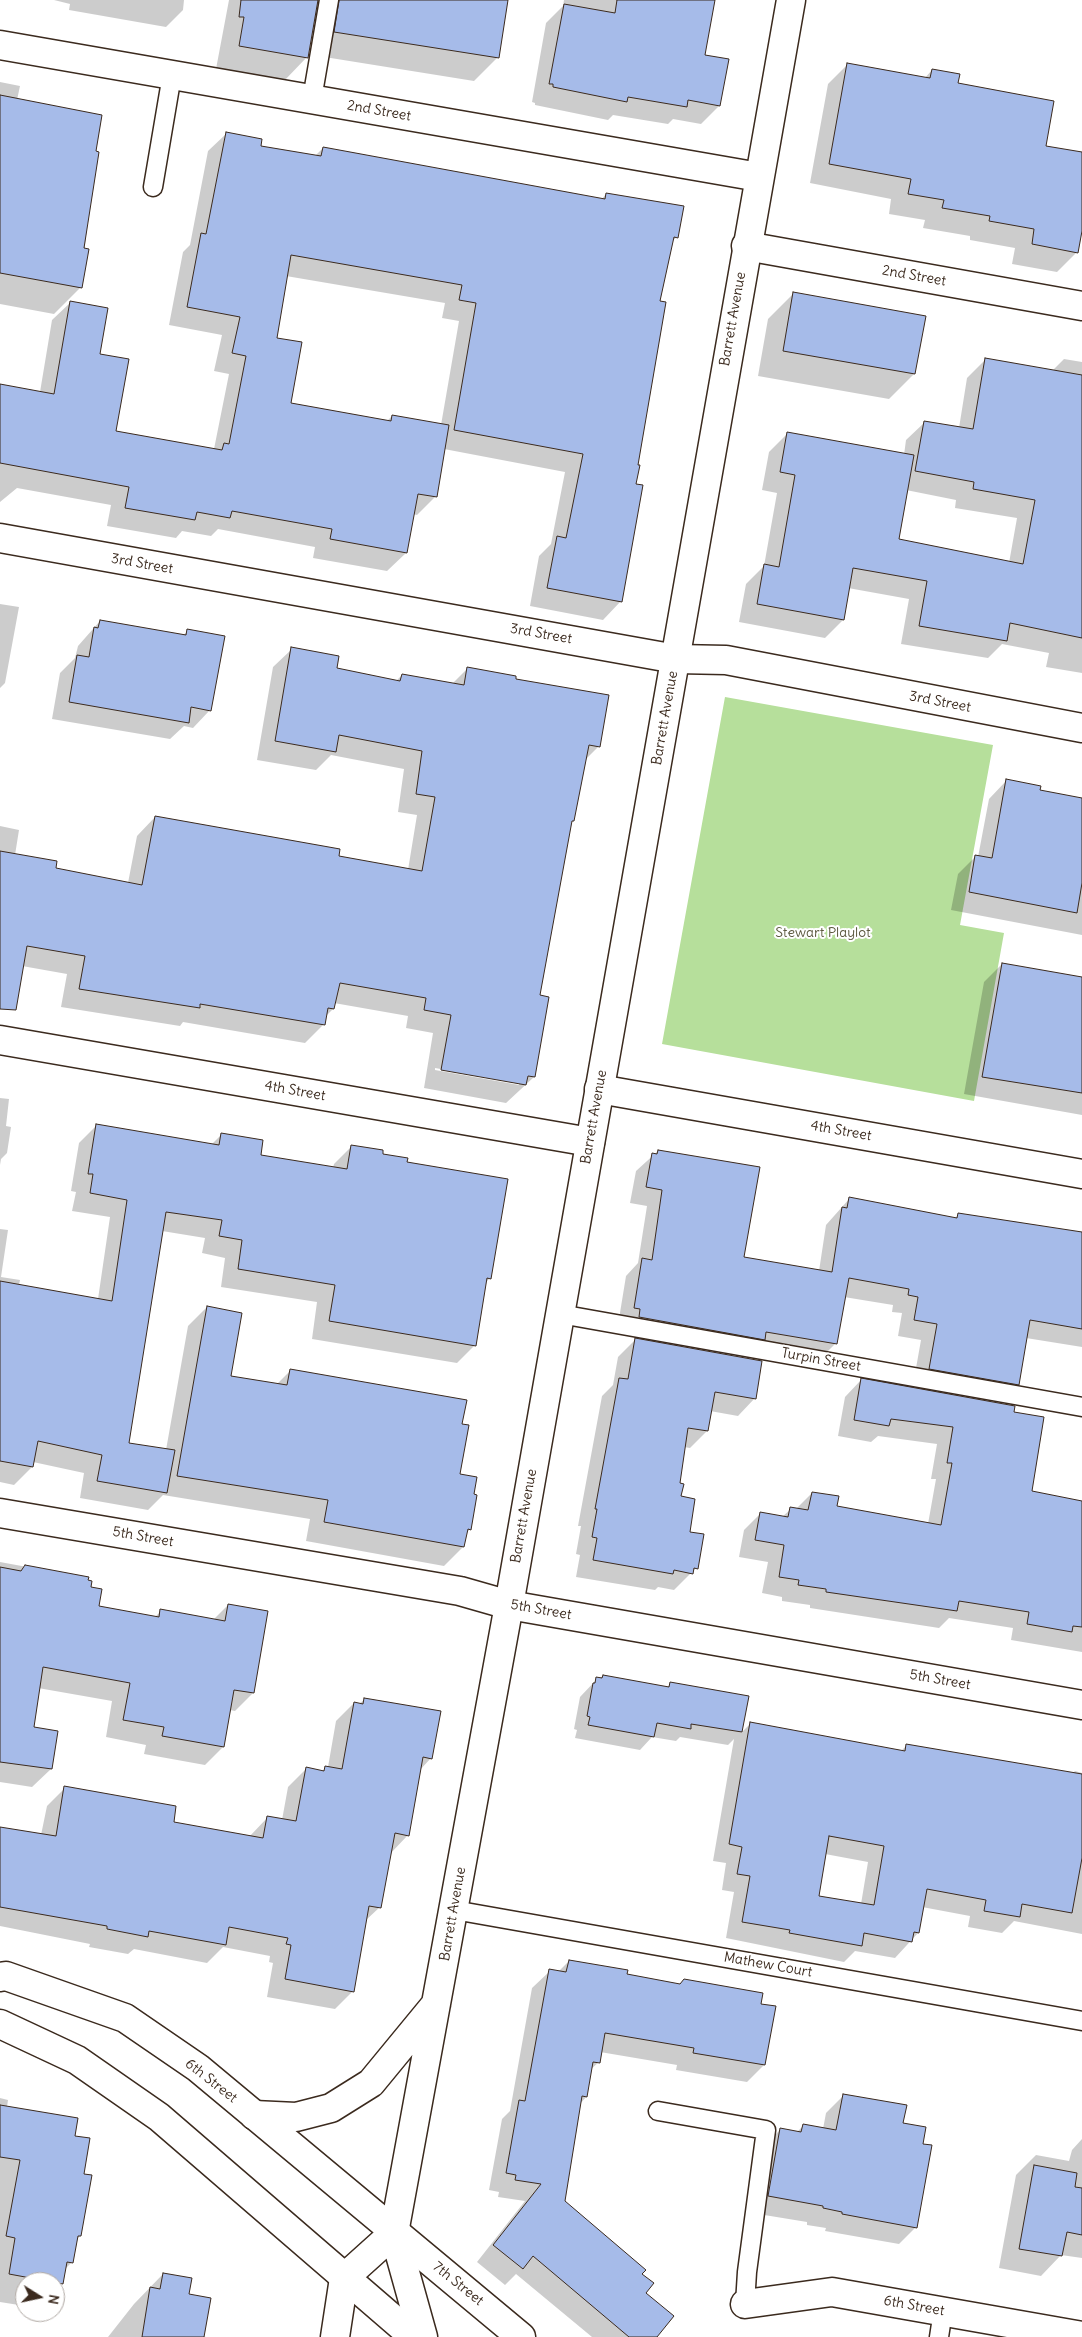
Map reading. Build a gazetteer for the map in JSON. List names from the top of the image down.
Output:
{
  "streets": {
    "street": [
      "2nd Street",
      "Barrett Avenue",
      "3rd Street",
      "4th Street",
      "5th Street",
      "6th Street",
      "7th Street"
    ],
    "lane": ["Turpin Street", "Mathew Court"]
  },
  "crossings": [
    ["2nd Street", "Barrett Avenue"],
    ["Barrett Avenue", "3rd Street"],
    ["Barrett Avenue", "4th Street"],
    ["Barrett Avenue", "Turpin Street"],
    ["Barrett Avenue", "5th Street"],
    ["Barrett Avenue", "Mathew Court"],
    ["Barrett Avenue", "6th Street"],
    ["Barrett Avenue", "7th Street"],
    ["6th Street", "7th Street"]
  ],
  "parks": ["Stewart Playlot"],
  "north": "right"
}
